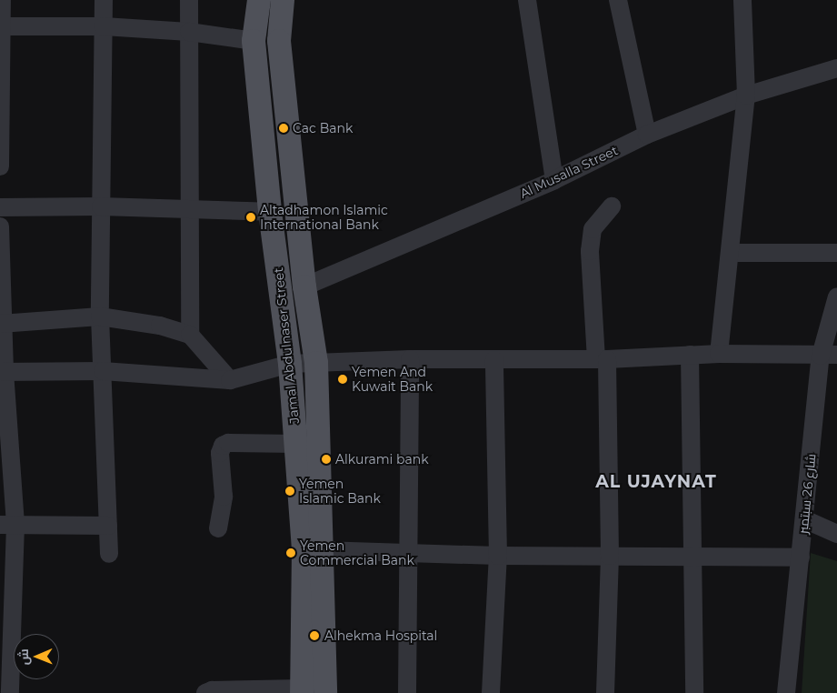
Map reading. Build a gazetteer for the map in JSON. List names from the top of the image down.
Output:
{
  "streets": {
    "main road": ["Jamal Abdulnaser Street"],
    "street": ["Al Musalla Street", "شارع 26 سبتمبر"]
  },
  "crossings": [
    ["Al Musalla Street", "Jamal Abdulnaser Street"]
  ],
  "districts": ["AL UJAYNAT"],
  "places": [
    "Cac Bank",
    "Altadhamon Islamic International Bank",
    "Yemen And Kuwait Bank",
    "Alkurami bank",
    "Yemen Islamic Bank",
    "Yemen Commercial Bank",
    "Alhekma Hospital"
  ],
  "north": "left"
}
